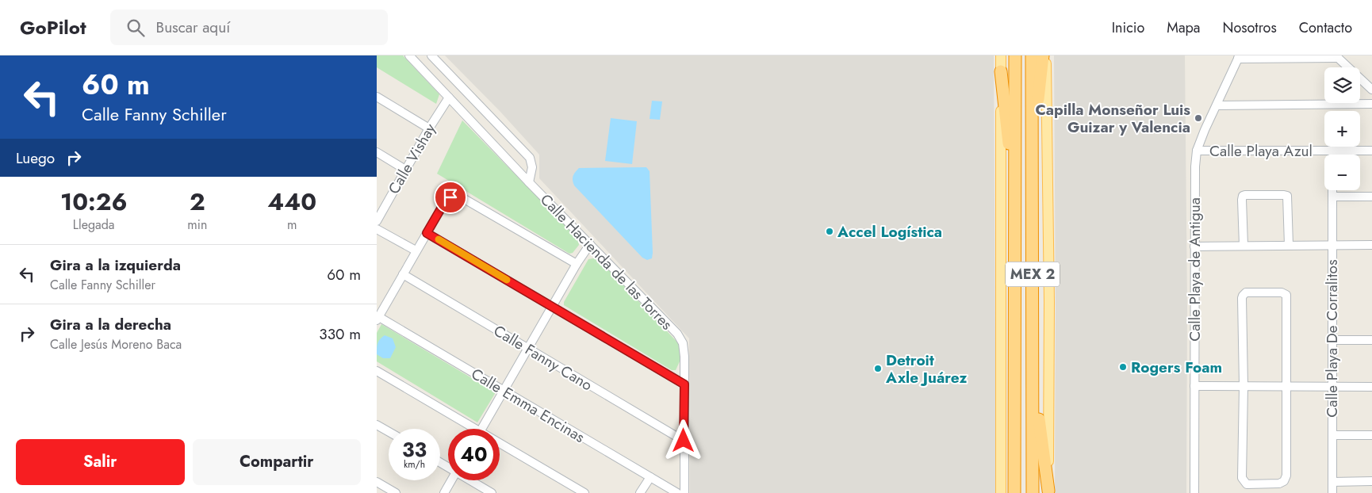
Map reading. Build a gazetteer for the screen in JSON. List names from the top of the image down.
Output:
{
  "streets": {
    "highway": ["MEX 2"],
    "street": [
      "Calle Playa Azul",
      "Calle Vishay",
      "Calle Hacienda de las Torres",
      "Calle Playa de Antigua",
      "Calle Playa De Corralitos",
      "Calle Fanny Cano",
      "Calle Emma Encinas"
    ]
  },
  "crossings": [
    ["Calle Playa Azul", "Calle Playa de Antigua"],
    ["Calle Vishay", "Calle Hacienda de las Torres"]
  ],
  "places": [
    "Capilla Monseñor Luis Guizar y Valencia",
    "Accel Logística",
    "Rogers Foam",
    "Detroit Axle Juárez"
  ],
  "page": {
    "header": "GoPilot",
    "search": "Buscar aquí",
    "nav": [
      "Inicio",
      "Mapa",
      "Nosotros",
      "Contacto"
    ],
    "turn": ["60 m", "Calle Fanny Schiller"],
    "map_buttons": ["+", "−"],
    "then": "Luego",
    "eta": [
      "10:26",
      "Llegada",
      "2",
      "min",
      "440",
      "m"
    ],
    "list": [
      {
        "name": "Gira a la izquierda",
        "note": "Calle Fanny Schiller",
        "value": "60 m"
      },
      {
        "name": "Gira a la derecha",
        "note": "Calle Jesús Moreno Baca",
        "value": "330 m"
      }
    ],
    "speed": "33 km/h",
    "limit": "40",
    "buttons": ["Salir", "Compartir"]
  }
}
